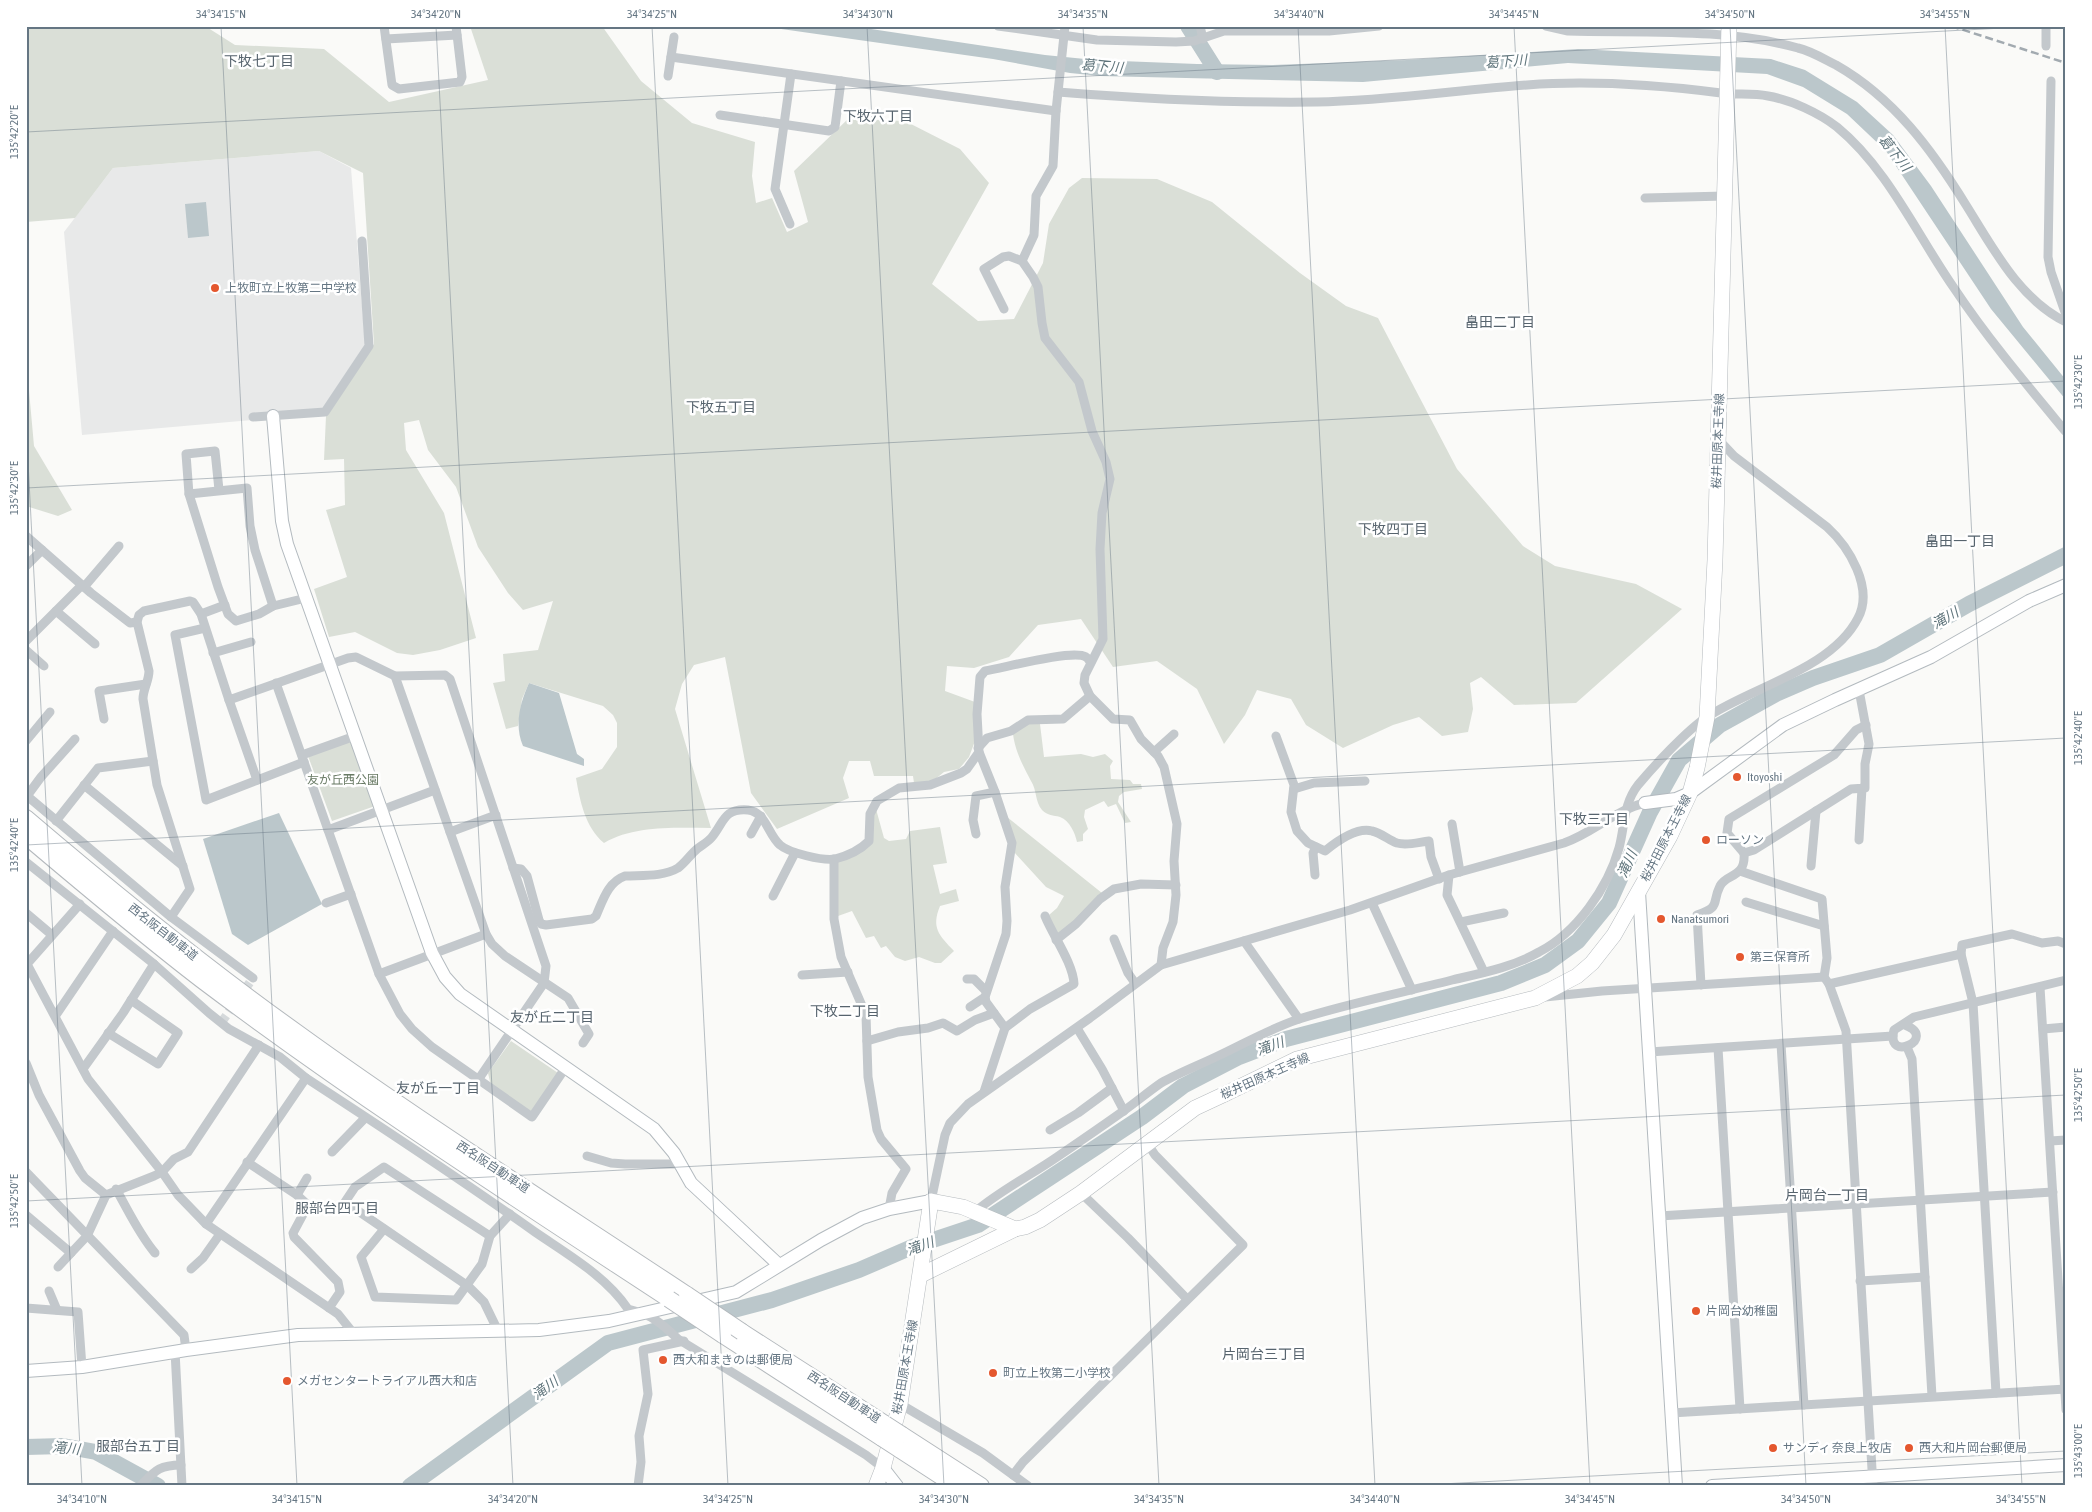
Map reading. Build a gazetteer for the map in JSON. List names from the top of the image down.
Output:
{
  "streets": {
    "highway": ["西名阪自動車道"],
    "main road": ["桜井田原本王寺線"]
  },
  "districts": [
    "下牧七丁目",
    "下牧六丁目",
    "畠田二丁目",
    "下牧五丁目",
    "下牧四丁目",
    "畠田一丁目",
    "下牧三丁目",
    "下牧二丁目",
    "友が丘二丁目",
    "友が丘一丁目",
    "片岡台一丁目",
    "服部台四丁目",
    "片岡台三丁目",
    "服部台五丁目"
  ],
  "water": ["葛下川", "滝川"],
  "parks": ["友が丘西公園"],
  "places": [
    "上牧町立上牧第二中学校",
    "Itoyoshi",
    "ローソン",
    "Nanatsumori",
    "第三保育所",
    "片岡台幼稚園",
    "西大和まきのは郵便局",
    "町立上牧第二小学校",
    "メガセンタートライアル西大和店",
    "サンディ 奈良上牧店",
    "西大和片岡台郵便局"
  ],
  "coordinates": [
    "34°34'15\"N",
    "34°34'20\"N",
    "34°34'25\"N",
    "34°34'30\"N",
    "34°34'35\"N",
    "34°34'40\"N",
    "34°34'45\"N",
    "34°34'50\"N",
    "34°34'55\"N",
    "135°42'20\"E",
    "135°42'30\"E",
    "135°42'40\"E",
    "135°42'50\"E",
    "135°43'00\"E",
    "34°34'10\"N"
  ]
}
